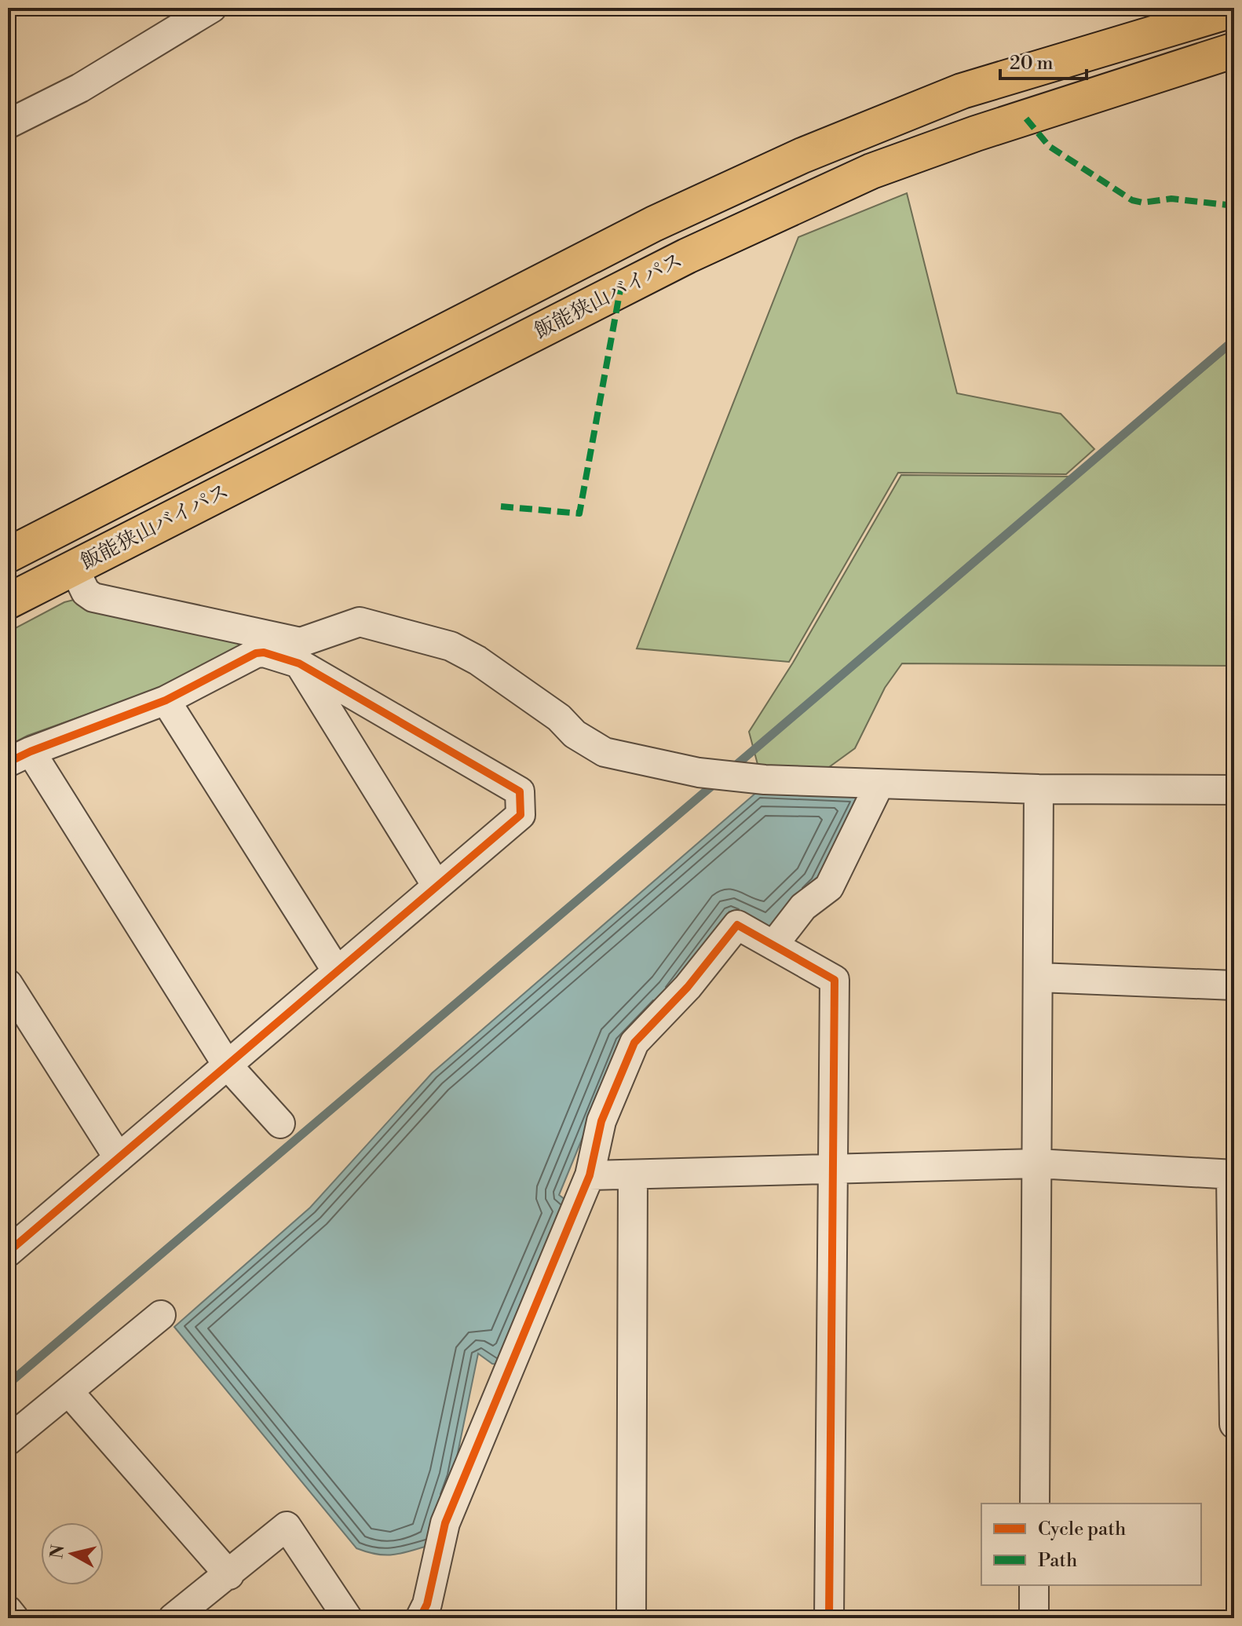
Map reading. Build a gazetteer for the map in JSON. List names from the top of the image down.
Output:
{
  "streets": {
    "highway": ["飯能狭山バイパス"]
  },
  "legend": ["Cycle path", "Path"],
  "scale_bar": "20 m",
  "north": "left"
}
